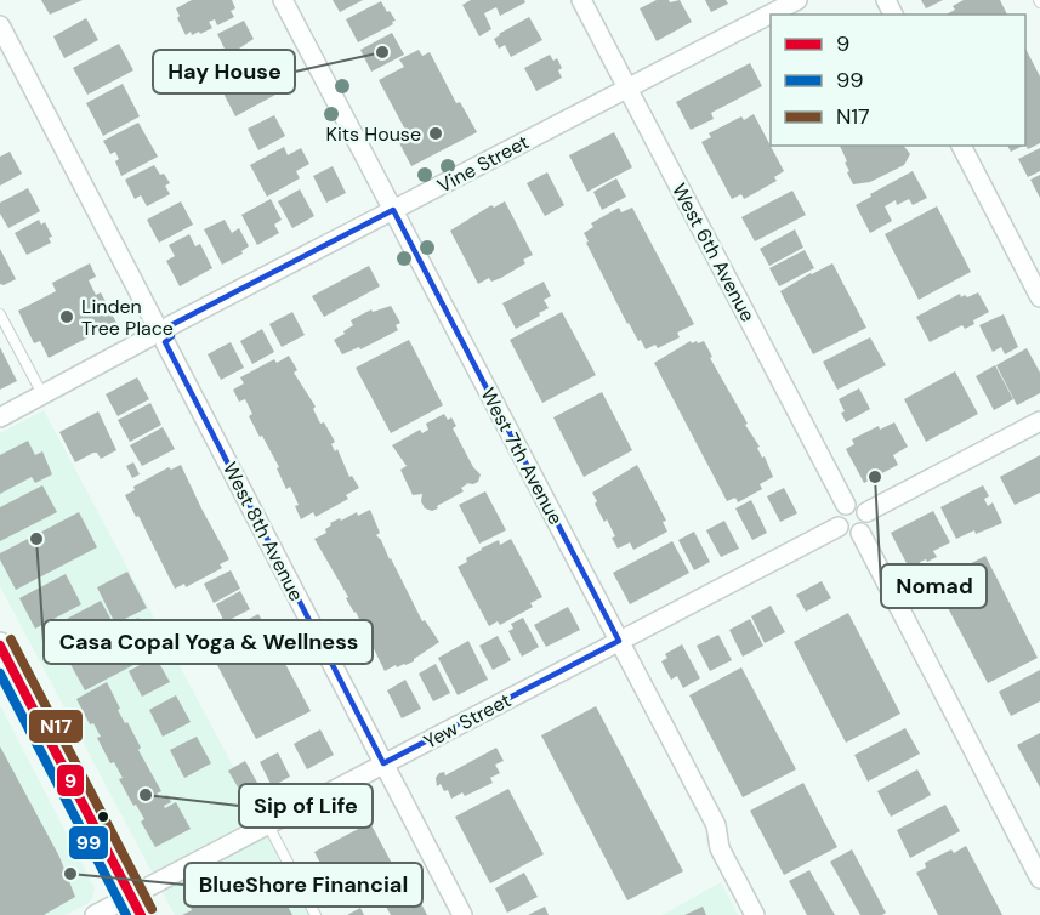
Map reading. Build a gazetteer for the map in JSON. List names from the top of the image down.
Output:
{
  "streets": {
    "street": [
      "Vine Street",
      "West 6th Avenue",
      "West 7th Avenue",
      "West 8th Avenue",
      "Yew Street"
    ]
  },
  "crossings": [
    ["Vine Street", "West 6th Avenue"],
    ["Vine Street", "West 7th Avenue"],
    ["Vine Street", "West 8th Avenue"],
    ["West 6th Avenue", "Yew Street"],
    ["West 7th Avenue", "Yew Street"],
    ["West 8th Avenue", "Yew Street"]
  ],
  "places": [
    "Hay House",
    "Kits House",
    "Linden Tree Place",
    "Nomad",
    "Casa Copal Yoga & Wellness",
    "Sip of Life",
    "BlueShore Financial"
  ],
  "lines": ["transit line N17", "transit line 9", "transit line 99"],
  "legend": ["9", "99", "N17"]
}
